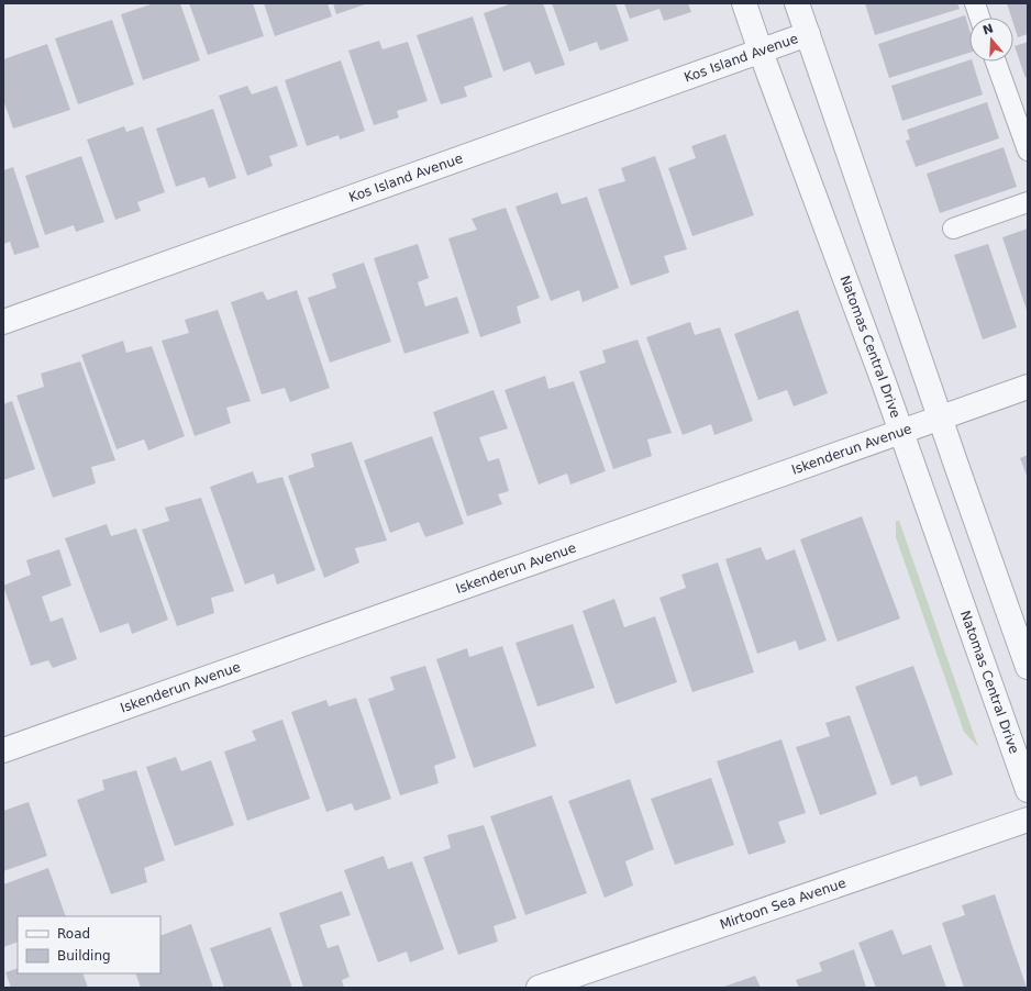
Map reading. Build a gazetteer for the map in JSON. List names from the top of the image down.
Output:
{
  "streets": {
    "street": [
      "Kos Island Avenue",
      "Natomas Central Drive",
      "Iskenderun Avenue",
      "Mirtoon Sea Avenue"
    ]
  },
  "crossings": [
    ["Kos Island Avenue", "Natomas Central Drive"],
    ["Natomas Central Drive", "Iskenderun Avenue"]
  ],
  "legend": ["Road", "Building"],
  "north": "top"
}
